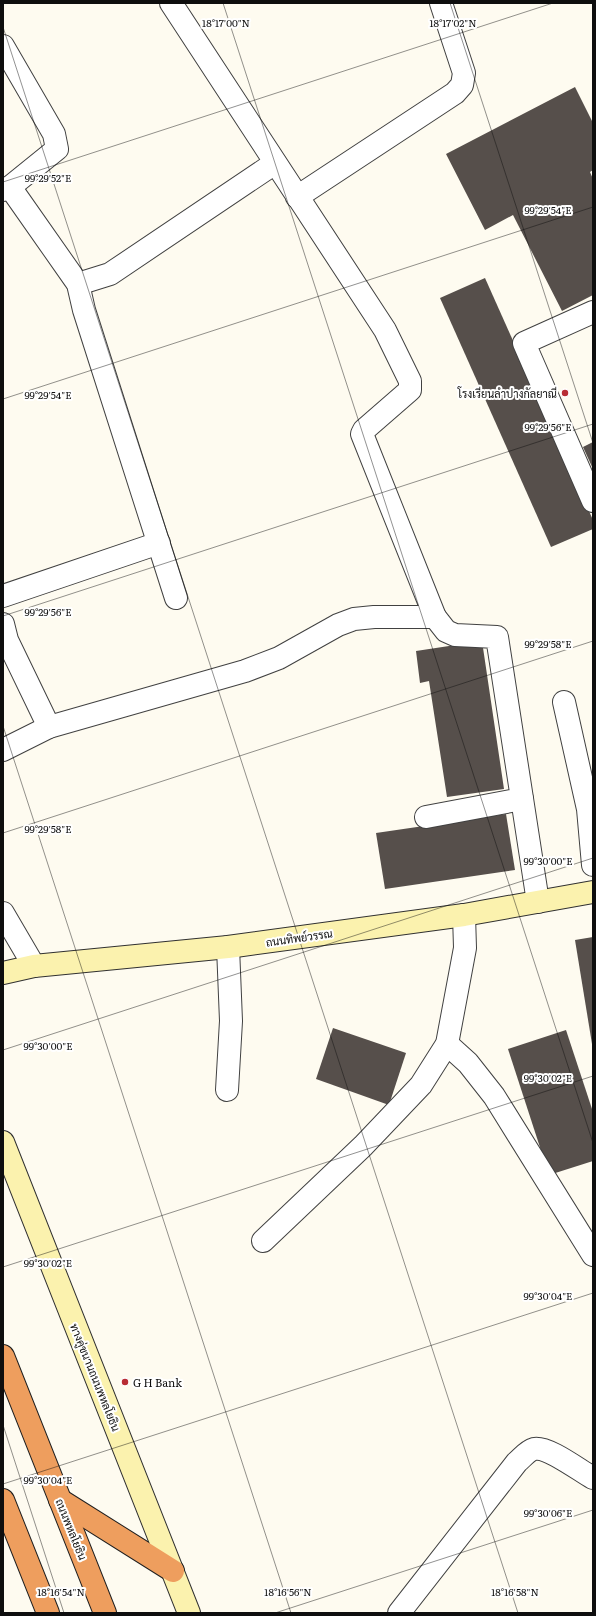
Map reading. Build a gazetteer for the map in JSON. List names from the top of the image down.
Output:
{
  "streets": {
    "highway": ["ถนนพหลโยธิน"],
    "street": ["ถนนทิพย์วรรณ", "ทางคู่ขนานถนนพหลโยธิน"]
  },
  "places": ["โรงเรียนลำปางกัลยาณี", "G H Bank"],
  "coordinates": [
    "18°17'00\"N",
    "18°17'02\"N",
    "99°29'52\"E",
    "99°29'54\"E",
    "99°29'56\"E",
    "99°29'58\"E",
    "99°30'00\"E",
    "99°30'02\"E",
    "99°30'04\"E",
    "99°30'06\"E",
    "18°16'54\"N",
    "18°16'56\"N",
    "18°16'58\"N"
  ]
}
